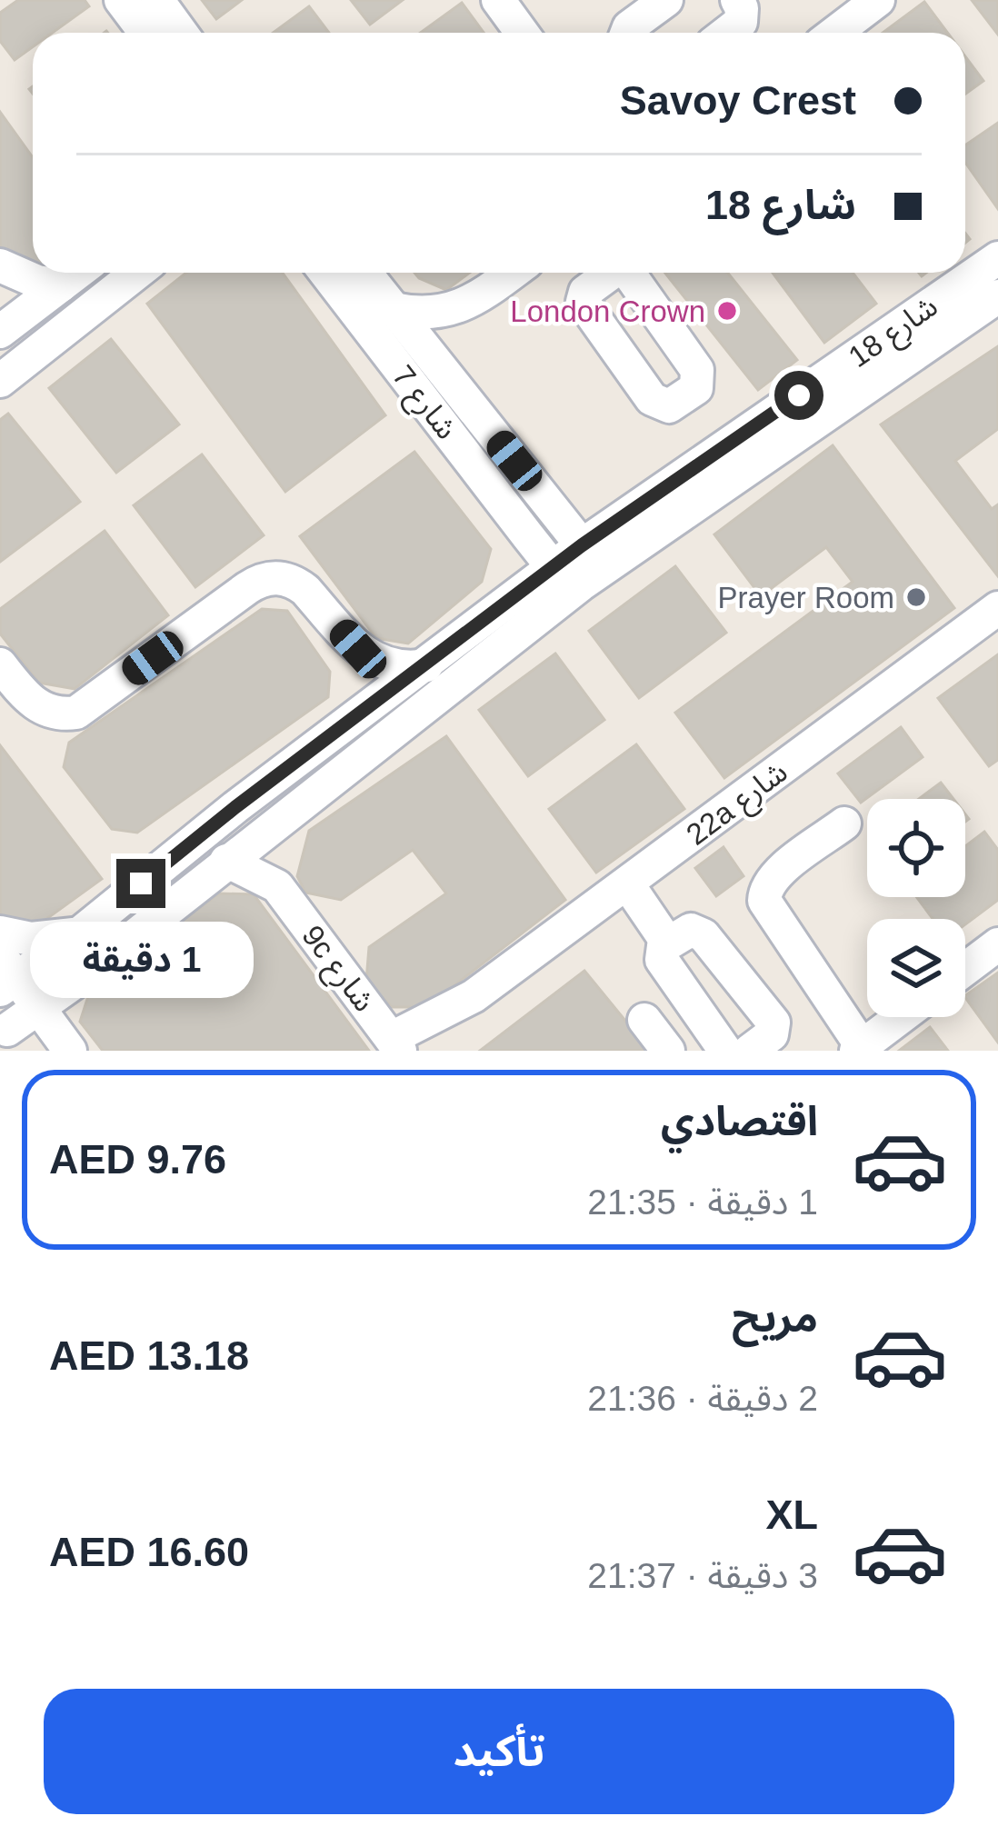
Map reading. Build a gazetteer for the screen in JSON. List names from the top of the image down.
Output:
{
  "streets": {
    "street": [
      "شارع 18",
      "شارع 7",
      "22a شارع",
      "9c شارع"
    ]
  },
  "crossings": [
    ["شارع 18", "شارع 7"],
    ["شارع 18", "9c شارع"],
    ["22a شارع", "9c شارع"]
  ],
  "places": ["London Crown", "Prayer Room"],
  "page": {
    "banner": ["Savoy Crest", "شارع 18"],
    "bubble": "1 دقيقة",
    "list": [
      {
        "name": "اقتصادي",
        "note": "1 دقيقة · 21:35",
        "value": "AED 9.76"
      },
      {
        "name": "مريح",
        "note": "2 دقيقة · 21:36",
        "value": "AED 13.18"
      },
      {
        "name": "XL",
        "note": "3 دقيقة · 21:37",
        "value": "AED 16.60"
      }
    ],
    "buttons": "تأكيد"
  }
}
